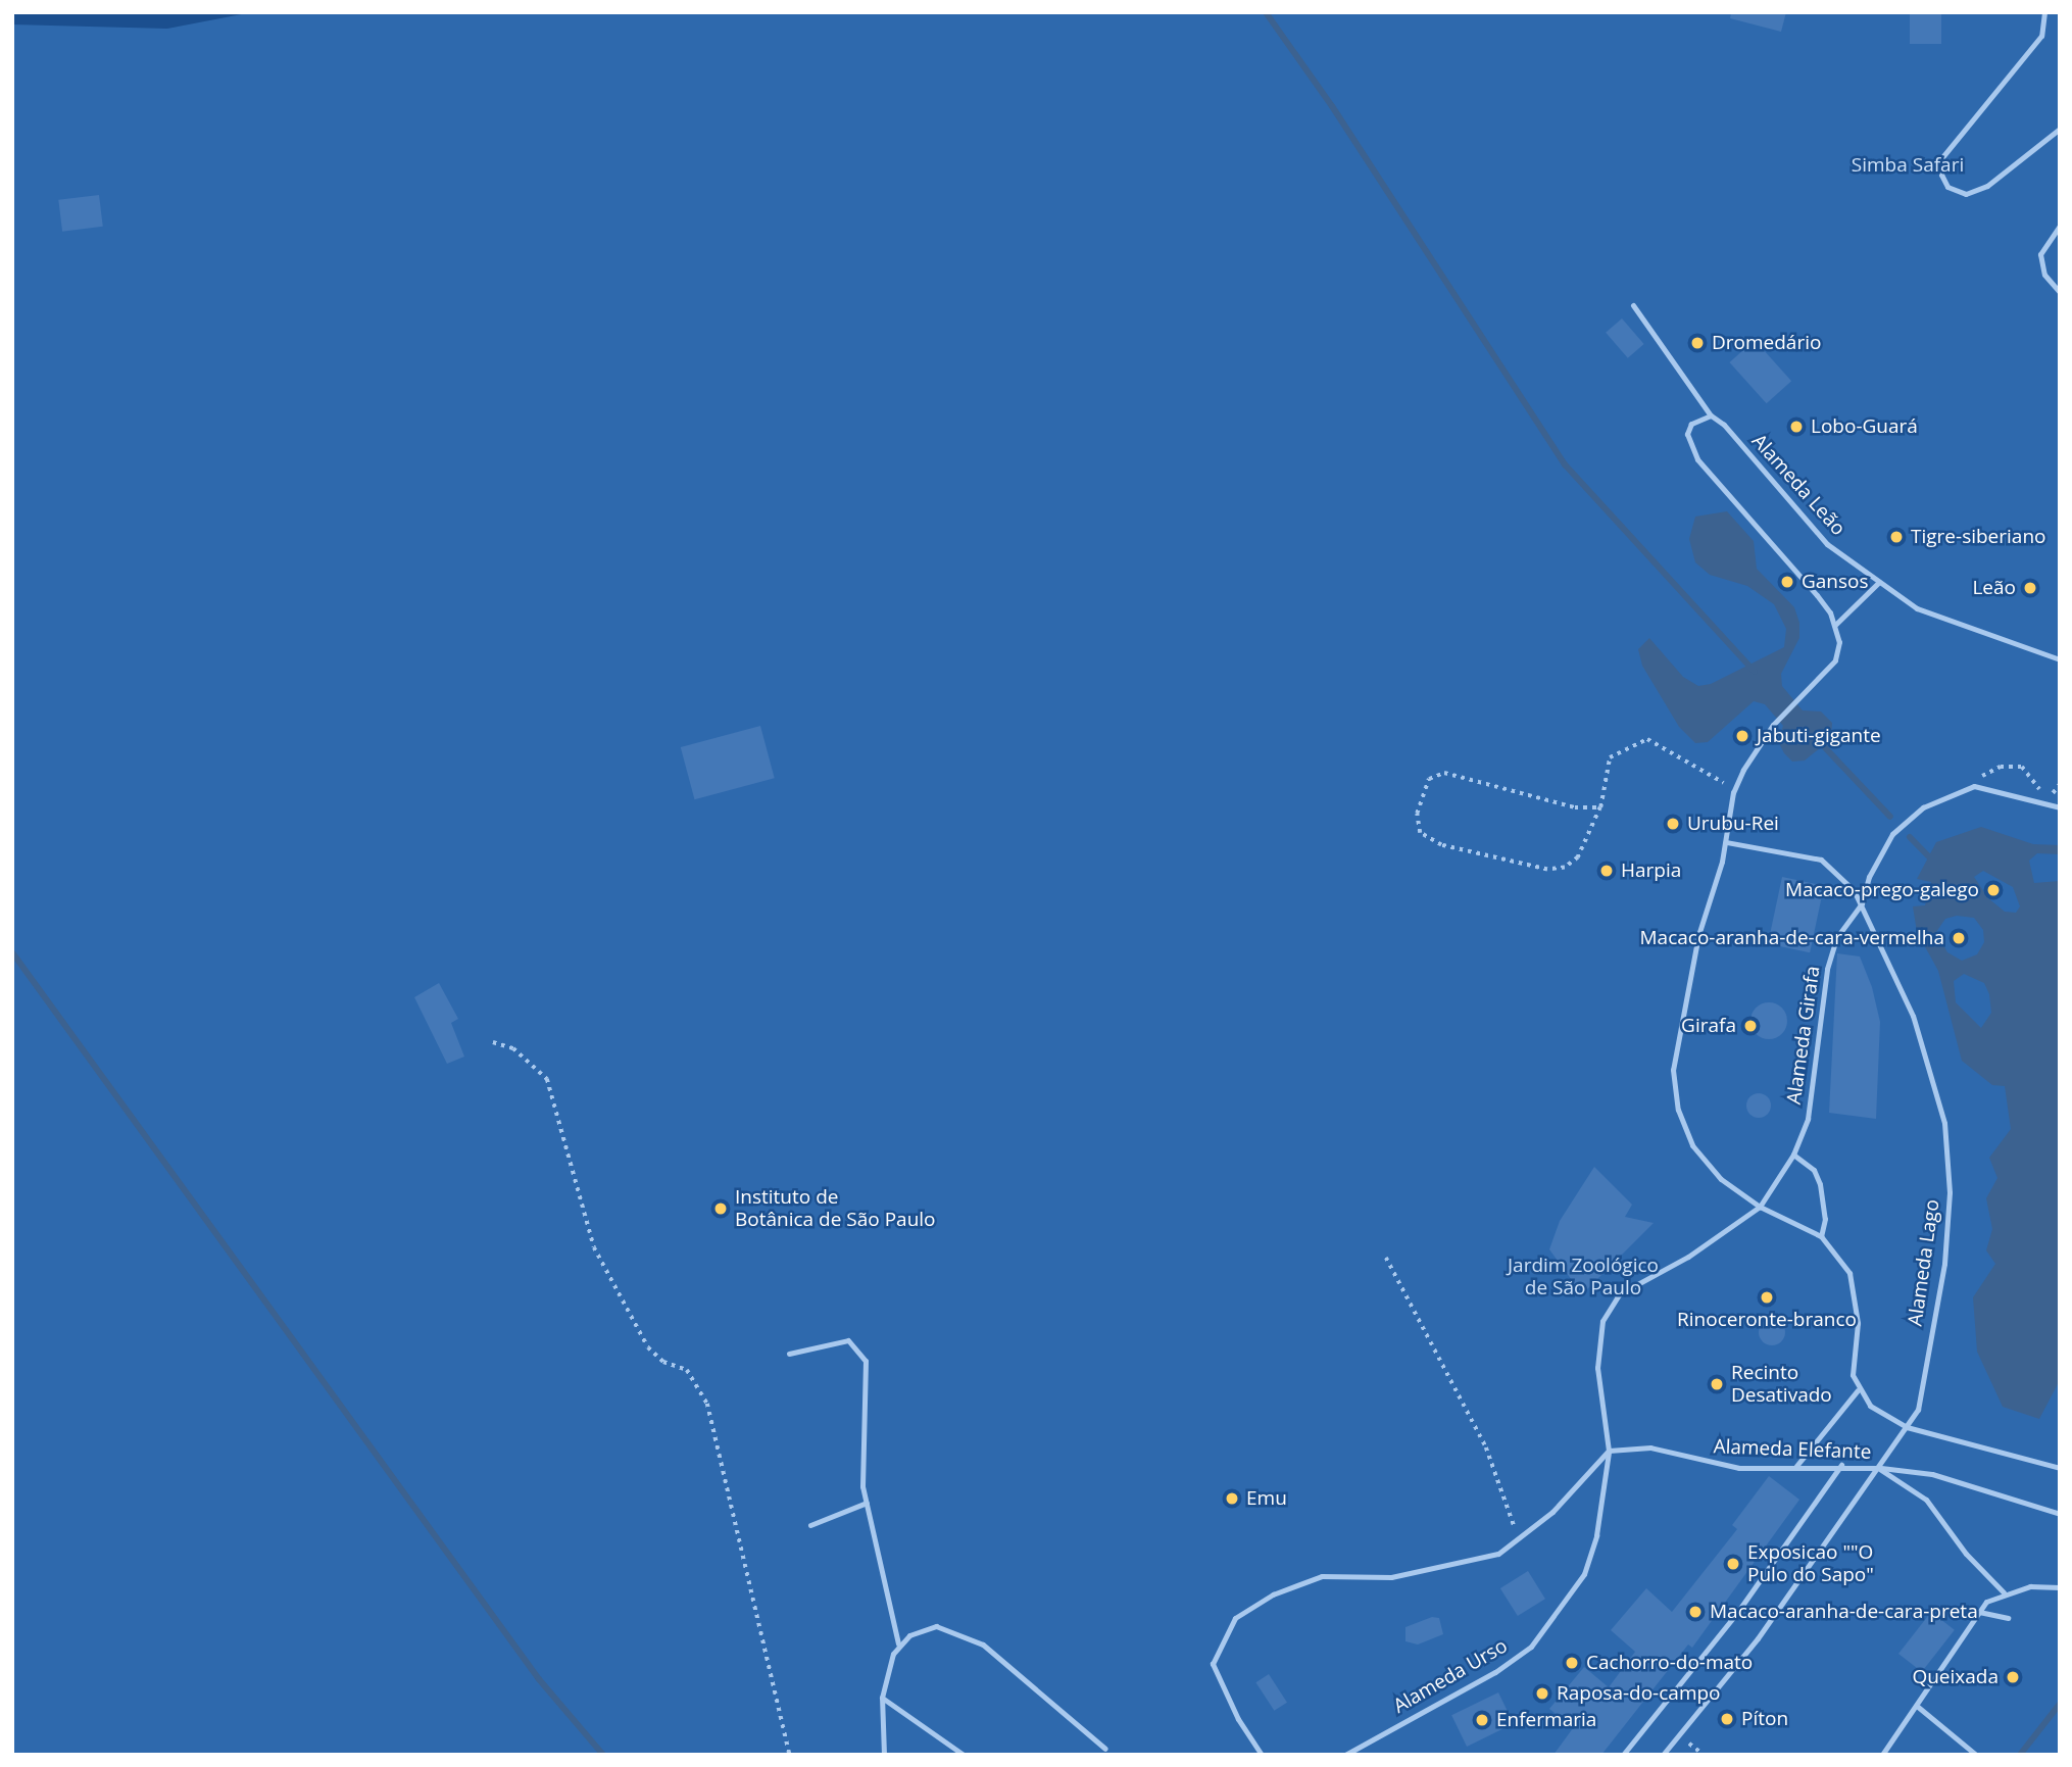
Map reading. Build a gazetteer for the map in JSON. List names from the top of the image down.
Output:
{
  "streets": {
    "lane": [
      "Alameda Leão",
      "Alameda Girafa",
      "Alameda Lago",
      "Alameda Elefante",
      "Alameda Urso"
    ]
  },
  "crossings": [
    ["Alameda Girafa", "Alameda Lago"],
    ["Alameda Lago", "Alameda Elefante"],
    ["Alameda Elefante", "Alameda Urso"]
  ],
  "parks": ["Simba Safari", "Jardim Zoológico de São Paulo"],
  "places": [
    "Dromedário",
    "Lobo-Guará",
    "Tigre-siberiano",
    "Gansos",
    "Leão",
    "Jabuti-gigante",
    "Urubu-Rei",
    "Harpia",
    "Macaco-prego-galego",
    "Macaco-aranha-de-cara-vermelha",
    "Girafa",
    "Instituto de Botânica de São Paulo",
    "Rinoceronte-branco",
    "Recinto Desativado",
    "Emu",
    "Exposicao \"\"O Pulo do Sapo\"",
    "Macaco-aranha-de-cara-preta",
    "Cachorro-do-mato",
    "Queixada",
    "Raposa-do-campo",
    "Píton",
    "Enfermaria"
  ]
}
